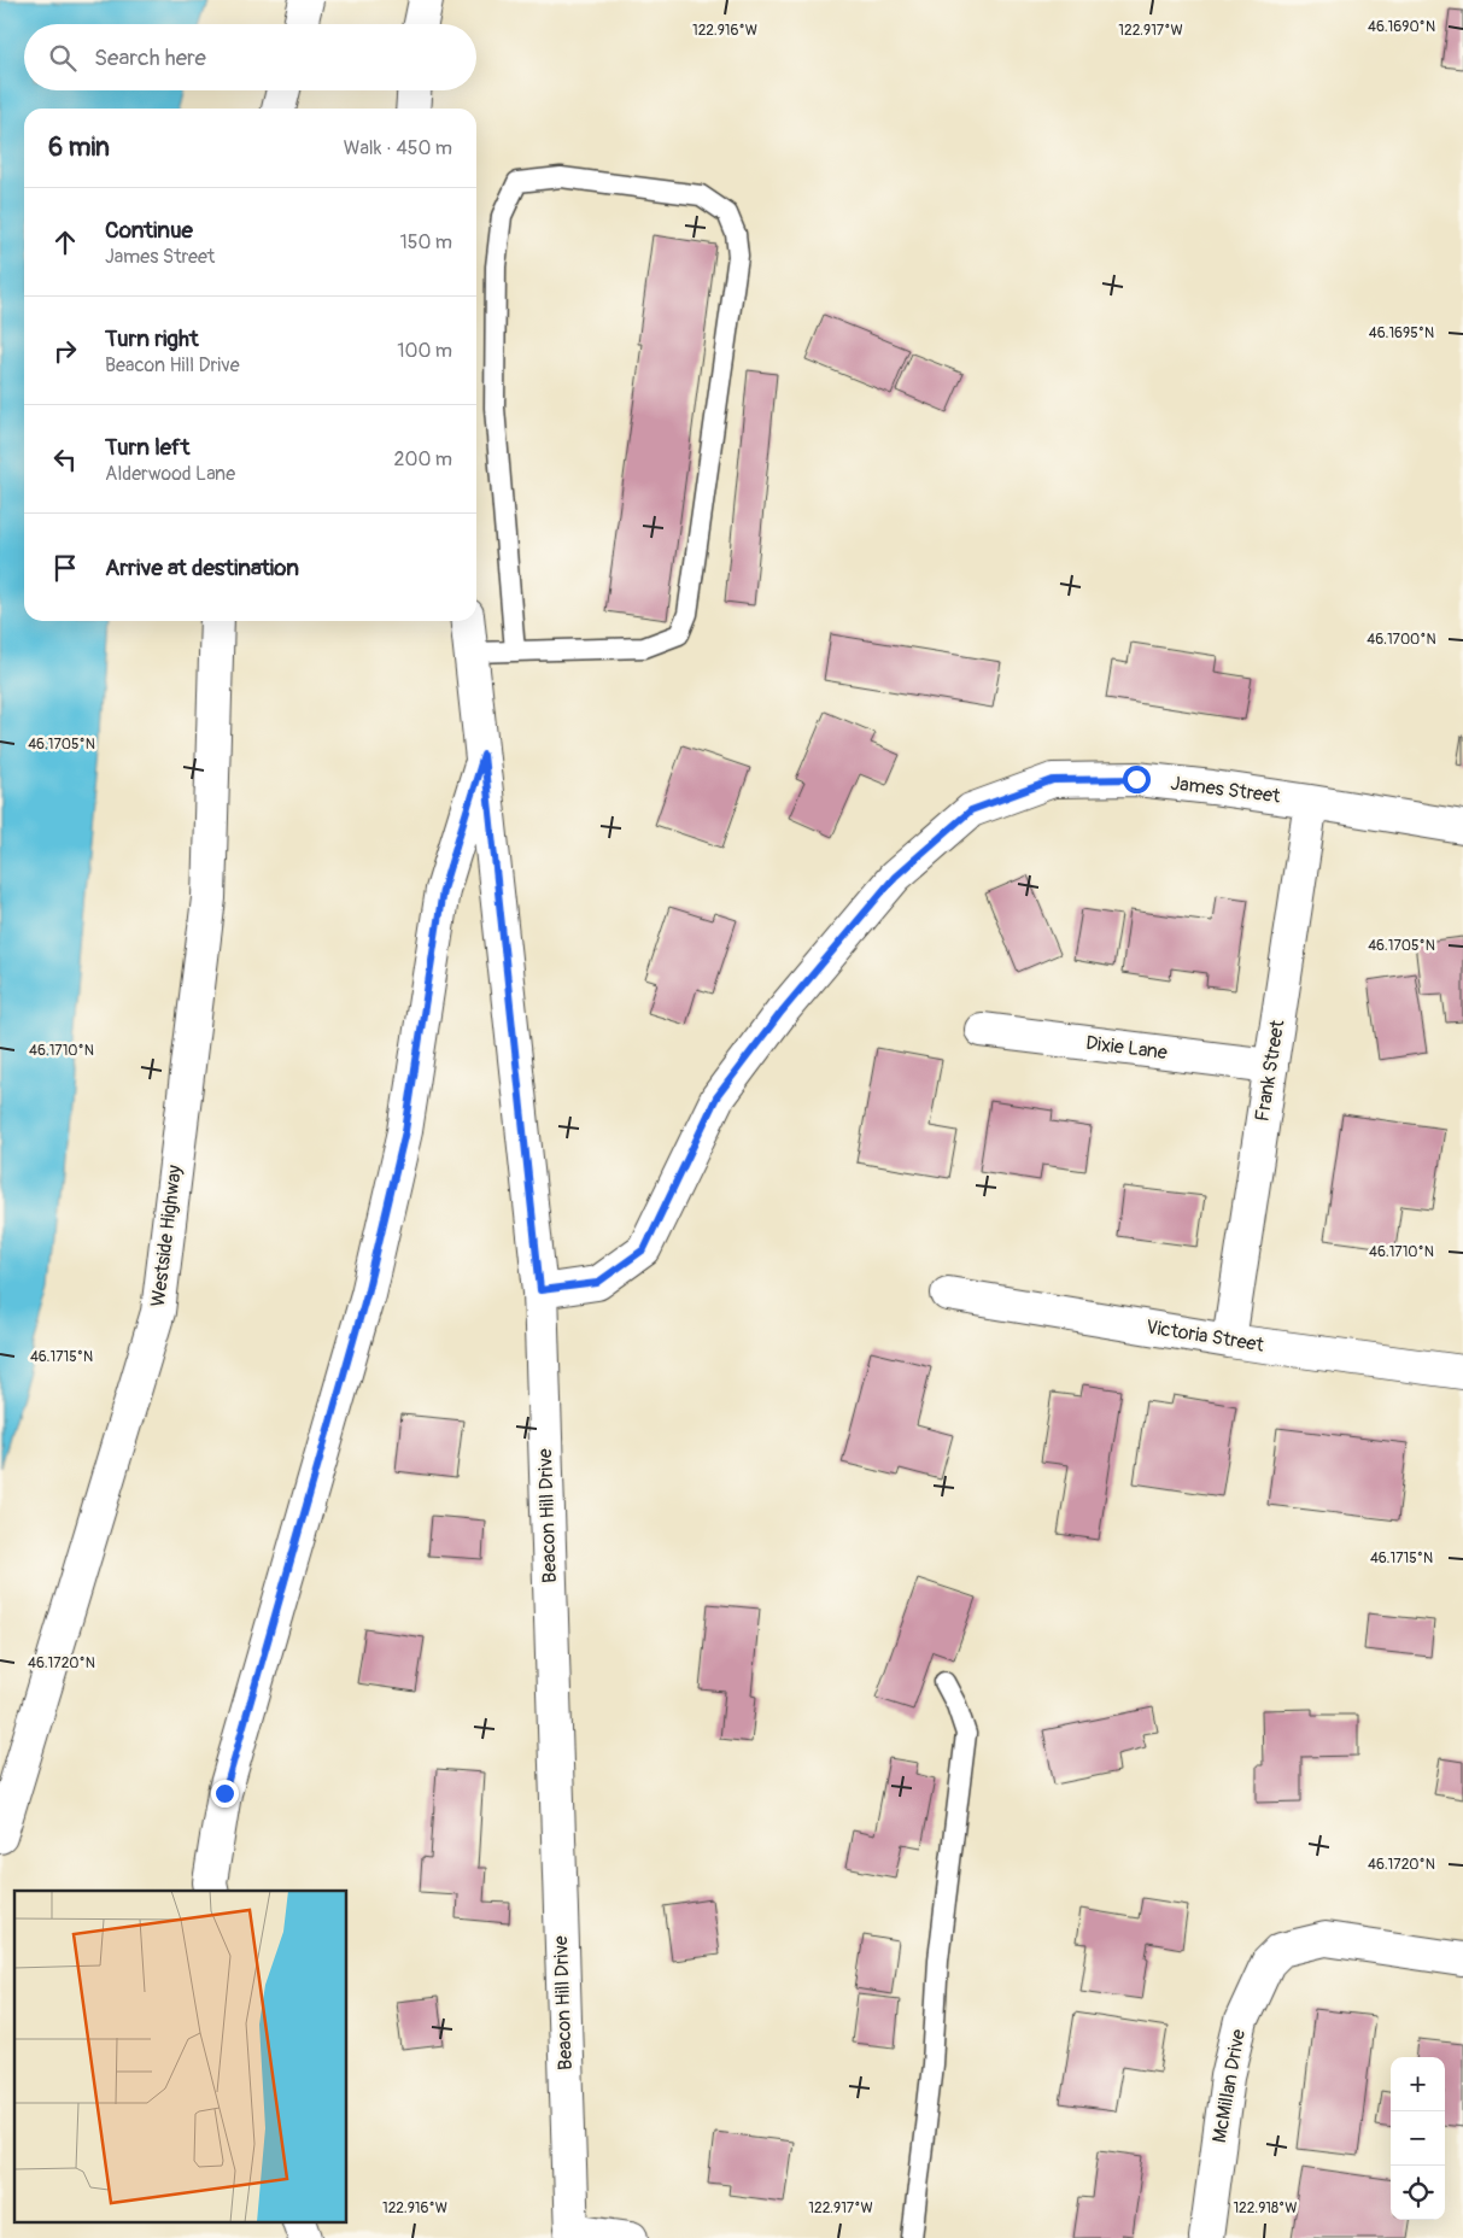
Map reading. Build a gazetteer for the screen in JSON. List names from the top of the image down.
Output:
{
  "streets": {
    "street": [
      "James Street",
      "Dixie Lane",
      "Frank Street",
      "Westside Highway",
      "Victoria Street",
      "Beacon Hill Drive",
      "McMillan Drive"
    ]
  },
  "crossings": [
    ["James Street", "Frank Street"],
    ["James Street", "Beacon Hill Drive"],
    ["Dixie Lane", "Frank Street"],
    ["Frank Street", "Victoria Street"]
  ],
  "page": {
    "search": "Search here",
    "heading": ["6 min", "Walk · 450 m"],
    "list": [
      ["Continue", "James Street", "150 m"],
      ["Turn right", "Beacon Hill Drive", "100 m"],
      ["Turn left", "Alderwood Lane", "200 m"],
      "Arrive at destination"
    ],
    "map_buttons": ["+", "−"]
  },
  "coordinates": [
    "46.1690°N",
    "122.916°W",
    "122.917°W",
    "46.1695°N",
    "46.1700°N",
    "46.1705°N",
    "46.1710°N",
    "46.1715°N",
    "46.1720°N",
    "122.918°W"
  ]
}
